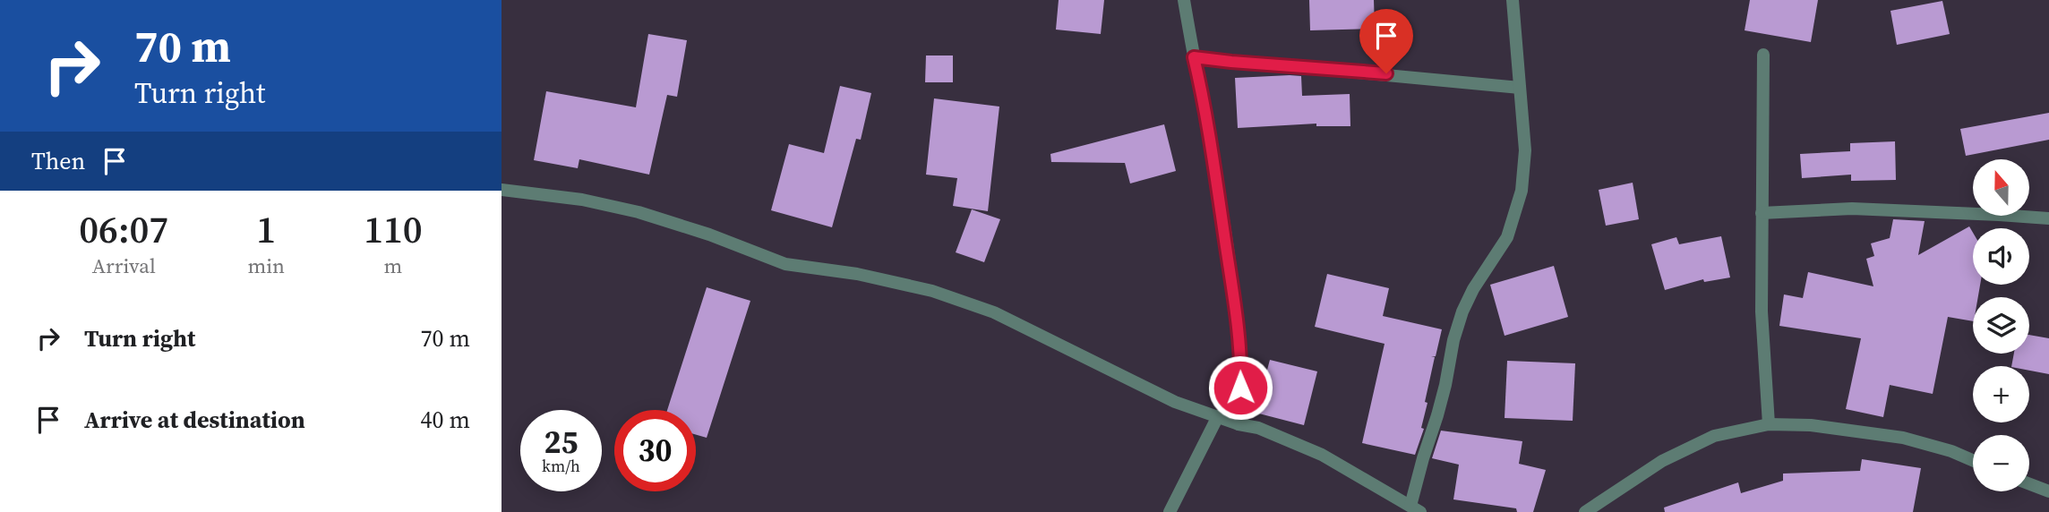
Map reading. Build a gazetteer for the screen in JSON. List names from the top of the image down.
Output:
{
  "north": "top",
  "page": {
    "turn": ["70 m", "Turn right"],
    "then": "Then",
    "map_buttons": ["+", "−"],
    "eta": [
      "06:07",
      "Arrival",
      "1",
      "min",
      "110",
      "m"
    ],
    "list": [
      {
        "name": "Turn right",
        "value": "70 m"
      },
      {
        "name": "Arrive at destination",
        "value": "40 m"
      }
    ],
    "speed": "25 km/h",
    "limit": "30"
  }
}
